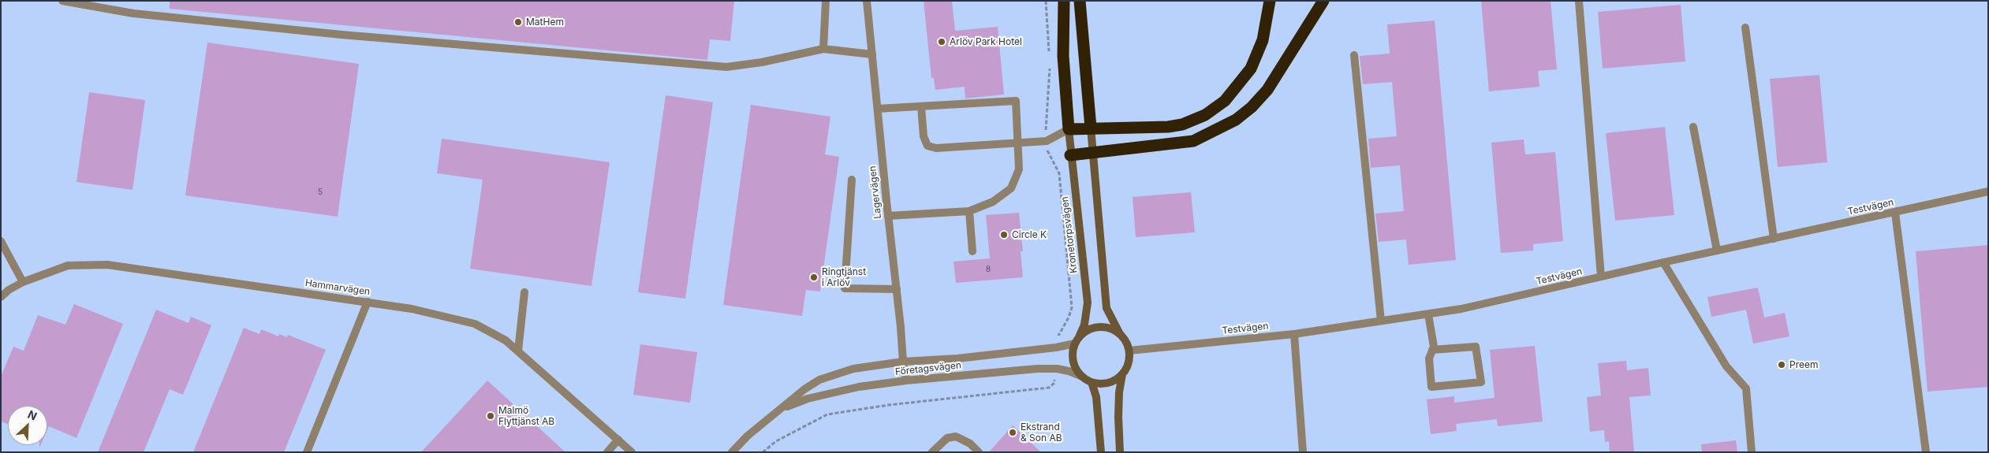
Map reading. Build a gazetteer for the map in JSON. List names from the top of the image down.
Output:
{
  "streets": {
    "main road": ["Kronetorpsvägen"],
    "street": [
      "Lagervägen",
      "Testvägen",
      "Hammarvägen",
      "Företagsvägen"
    ]
  },
  "crossings": [
    ["Lagervägen", "Företagsvägen"],
    ["Testvägen", "Kronetorpsvägen"],
    ["Testvägen", "Företagsvägen"],
    ["Kronetorpsvägen", "Företagsvägen"]
  ],
  "places": [
    "MatHem",
    "Arlöv Park Hotel",
    "Circle K",
    "Ringtjänst i Arlöv",
    "Preem",
    "Malmö Flyttjänst AB",
    "Ekstrand & Son AB"
  ],
  "house_numbers": ["5", "8"],
  "north": "top right"
}
